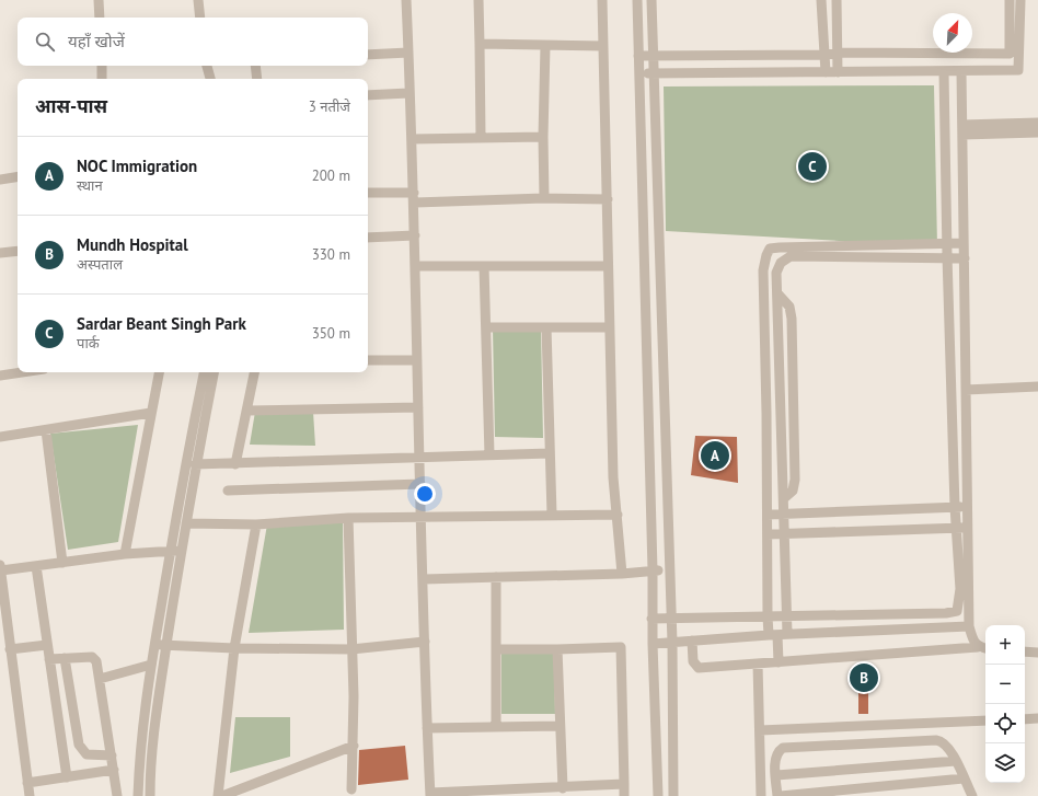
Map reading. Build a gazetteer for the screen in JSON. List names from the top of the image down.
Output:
{
  "north": "top right",
  "page": {
    "search": "यहाँ खोजें",
    "heading": ["आस-पास", "3 नतीजे"],
    "list": [
      {
        "mark": "A",
        "name": "NOC Immigration",
        "note": "स्थान",
        "value": "200 m"
      },
      {
        "mark": "B",
        "name": "Mundh Hospital",
        "note": "अस्पताल",
        "value": "330 m"
      },
      {
        "mark": "C",
        "name": "Sardar Beant Singh Park",
        "note": "पार्क",
        "value": "350 m"
      }
    ],
    "pins": ["C", "A", "B"],
    "map_buttons": ["+", "−"]
  }
}
